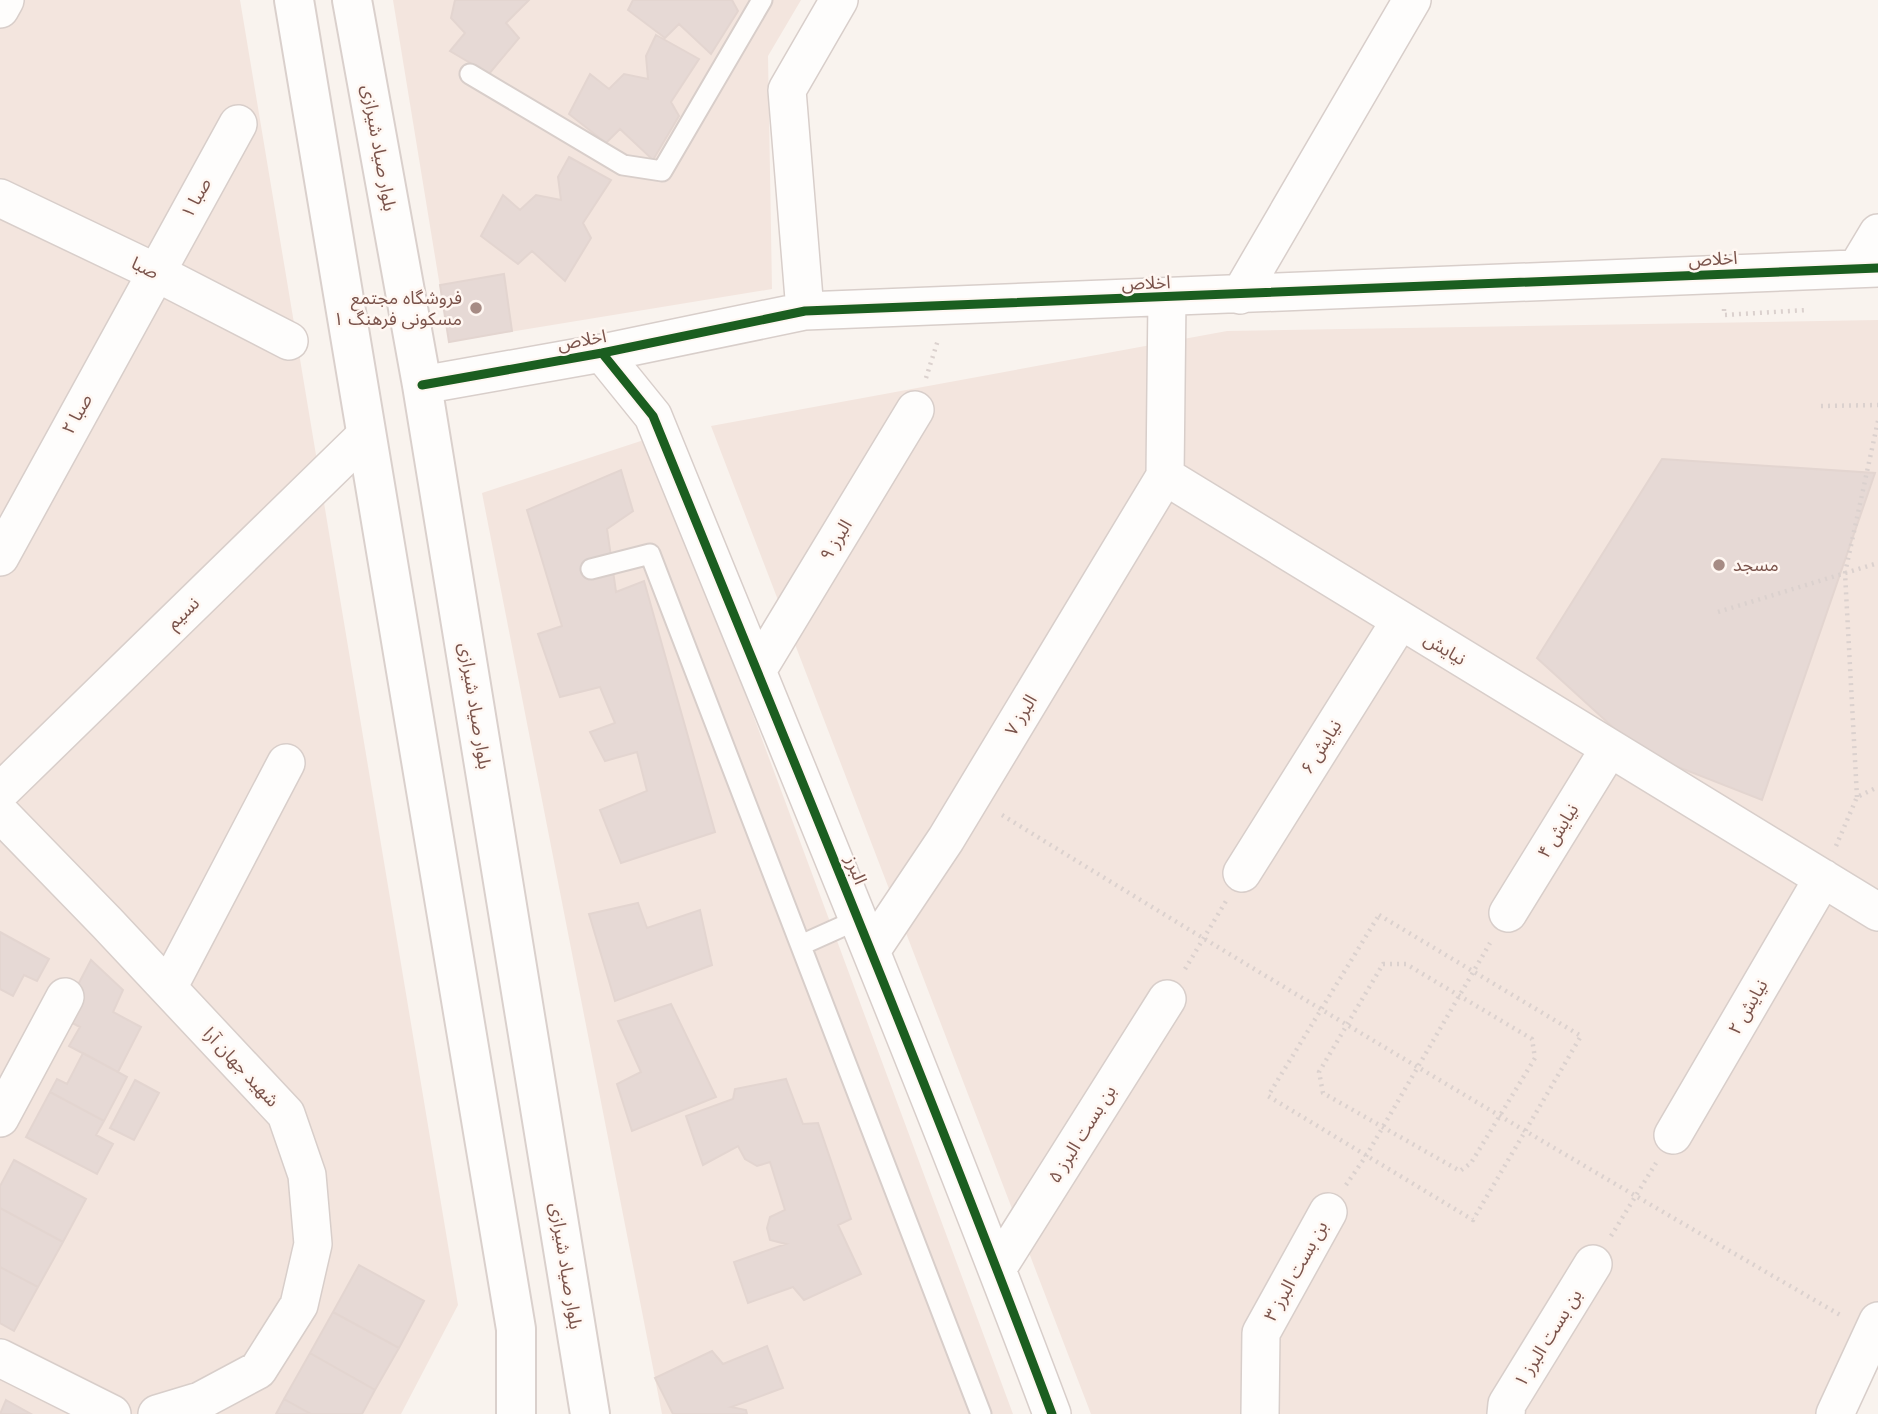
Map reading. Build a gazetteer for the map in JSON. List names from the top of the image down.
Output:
{
  "streets": {
    "main road": ["بلوار صیاد شیرازی"],
    "street": [
      "صبا ۱",
      "اخلاص",
      "صبا",
      "صبا ۲",
      "البرز ۹",
      "نسیم",
      "نیایش",
      "البرز ۷",
      "نیایش ۶",
      "نیایش ۴",
      "البرز",
      "نیایش ۲",
      "شهید جهان آرا",
      "بن بست البرز ۵",
      "بن بست البرز ۳",
      "بن بست البرز ۱"
    ]
  },
  "crossings": [
    ["بلوار صیاد شیرازی", "اخلاص"],
    ["صبا ۱", "صبا"],
    ["صبا ۱", "صبا ۲"],
    ["اخلاص", "البرز"],
    ["صبا", "صبا ۲"],
    ["البرز ۹", "البرز"],
    ["نیایش", "البرز ۷"],
    ["نیایش", "نیایش ۶"],
    ["نیایش", "نیایش ۴"],
    ["نیایش", "نیایش ۲"],
    ["البرز ۷", "البرز"],
    ["البرز", "بن بست البرز ۵"]
  ],
  "places": ["فروشگاه مجتمع مسکونی فرهنگ ۱", "مسجد"]
}
